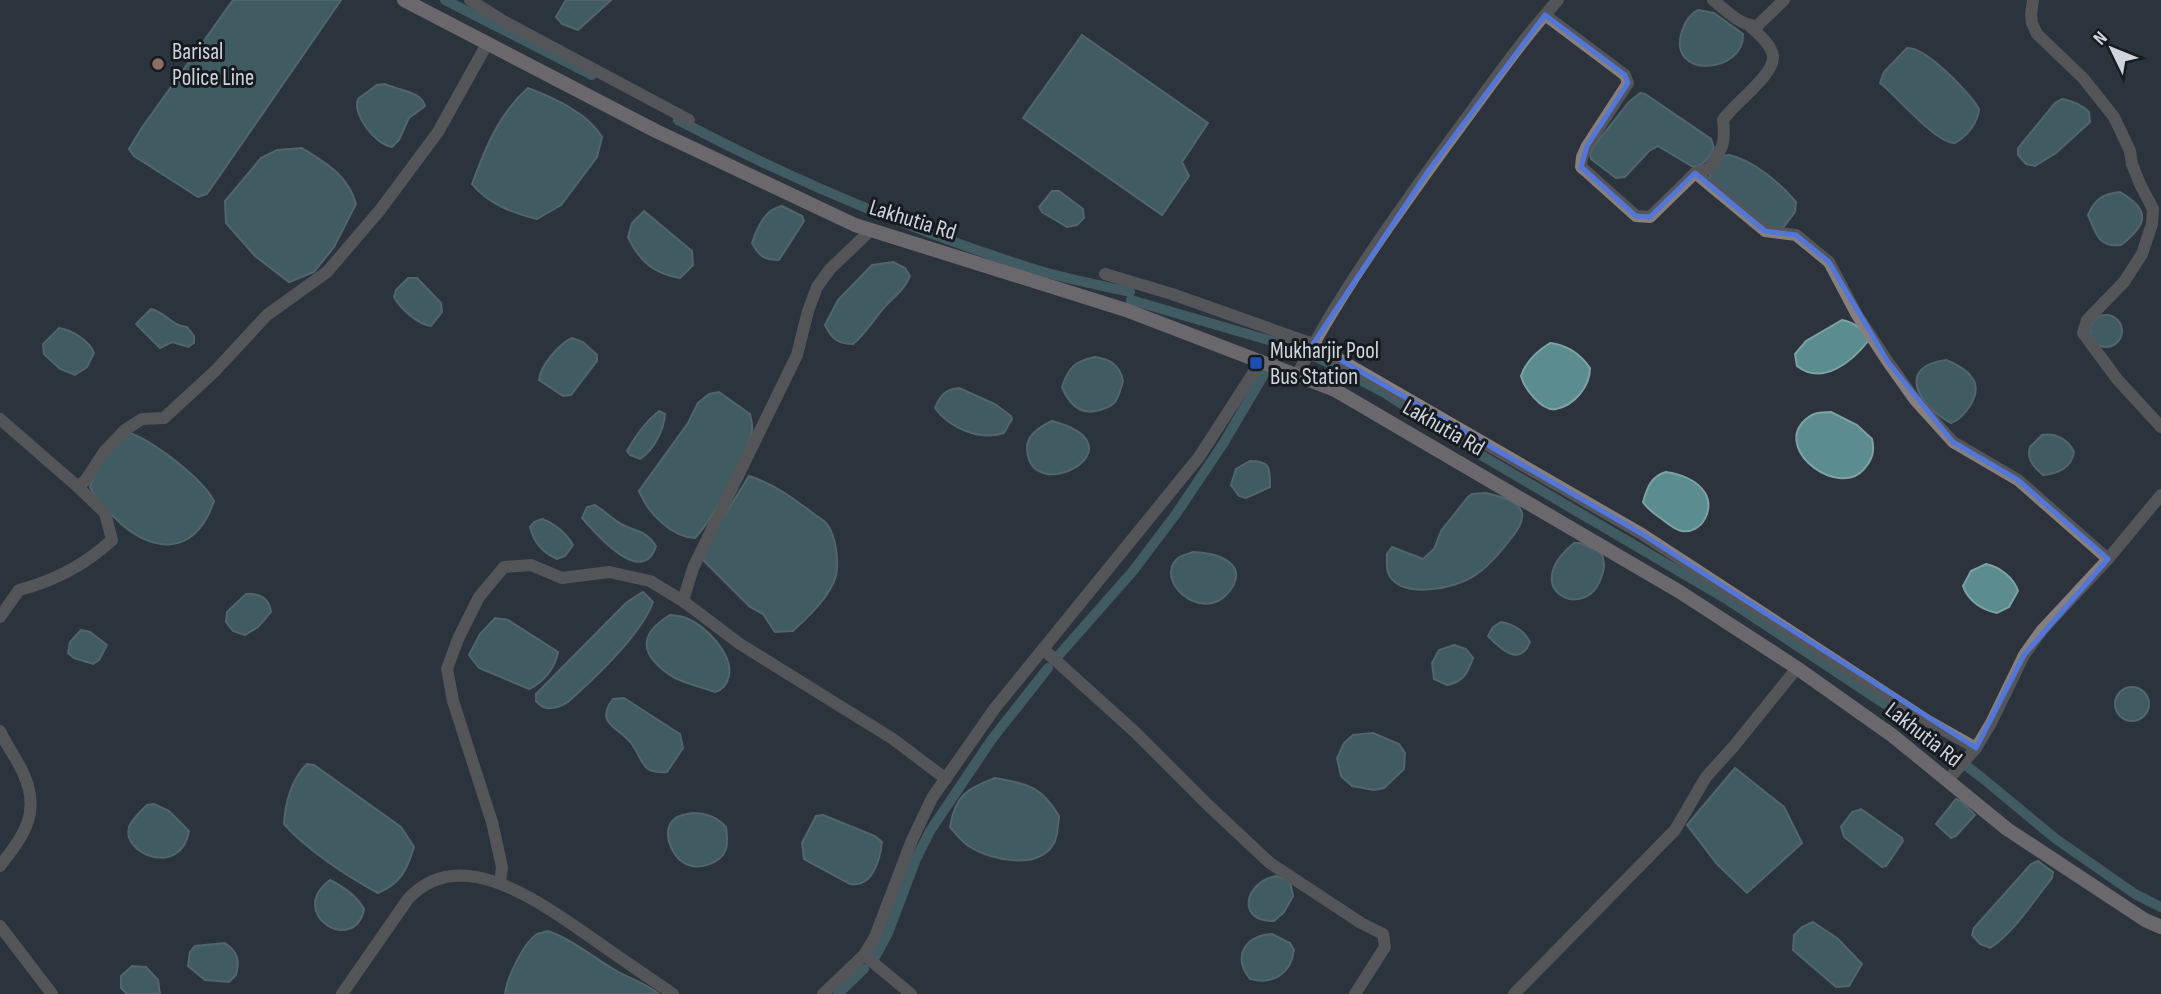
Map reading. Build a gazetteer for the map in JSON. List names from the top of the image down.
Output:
{
  "streets": {
    "street": ["Lakhutia Rd"]
  },
  "places": {
    "other": ["Barisal Police Line"],
    "transit": ["Mukharjir Pool Bus Station"]
  },
  "north": "top left"
}
